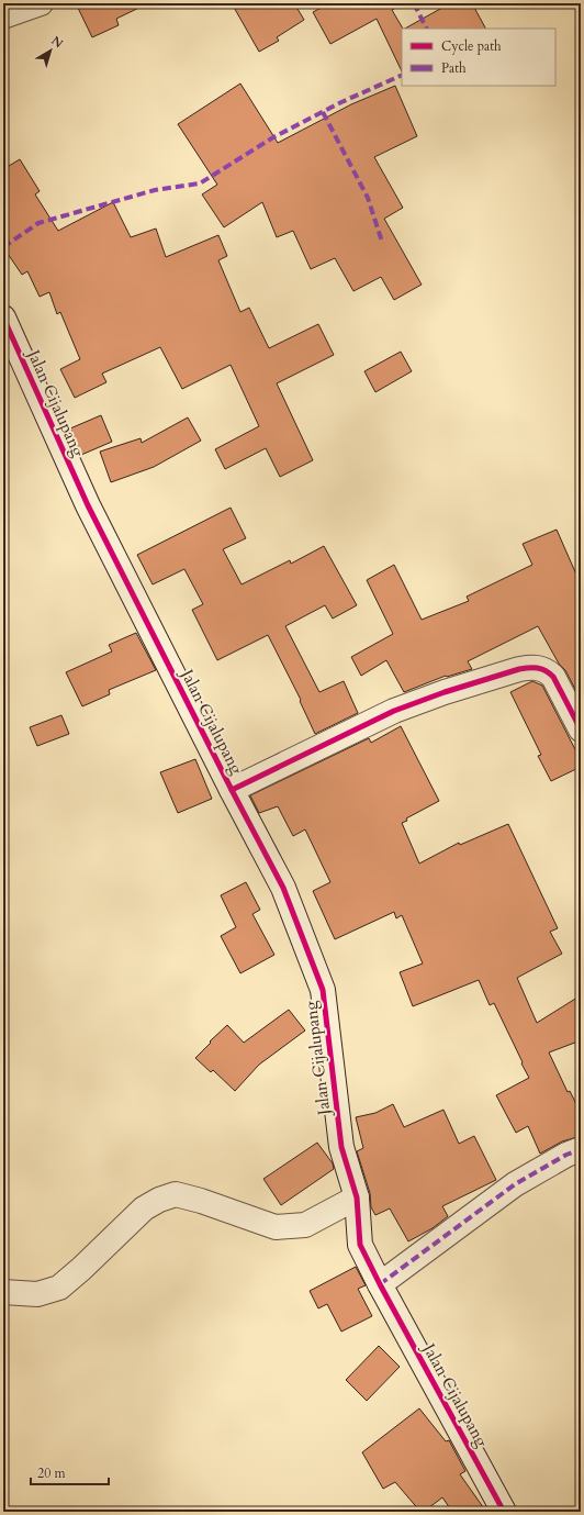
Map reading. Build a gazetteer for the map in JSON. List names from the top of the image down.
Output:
{
  "streets": {
    "street": ["Jalan Cijalupang"]
  },
  "legend": ["Cycle path", "Path"],
  "scale_bar": "20 m",
  "north": "top right"
}
